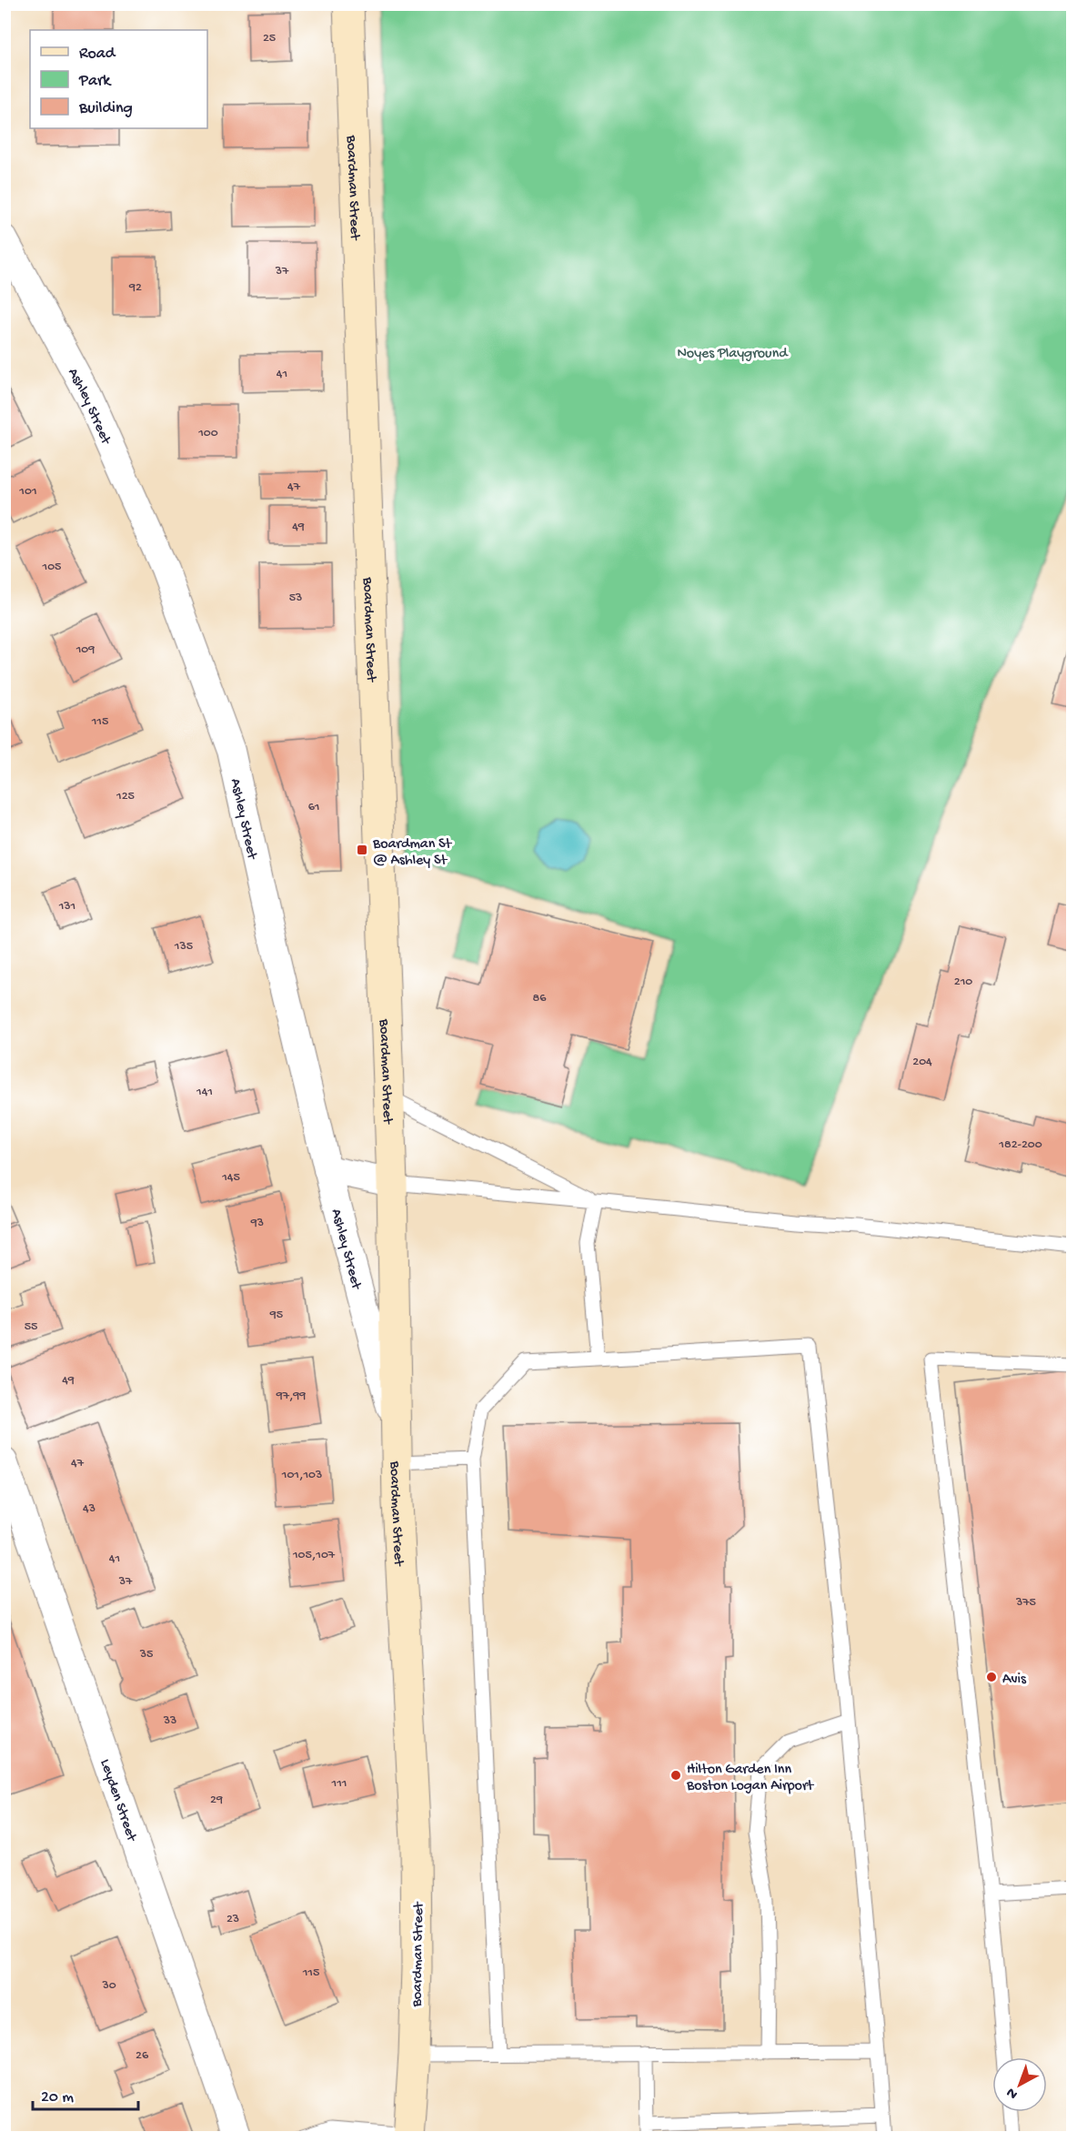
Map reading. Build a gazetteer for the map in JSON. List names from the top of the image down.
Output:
{
  "streets": {
    "main road": ["Boardman Street"],
    "street": ["Ashley Street", "Leyden Street"]
  },
  "crossings": [
    ["Boardman Street", "Ashley Street"]
  ],
  "parks": ["Noyes Playground"],
  "places": {
    "transit": ["Boardman St @ Ashley St"],
    "other": ["Avis", "Hilton Garden Inn Boston Logan Airport"]
  },
  "house_numbers": [
    "25",
    "37",
    "92",
    "41",
    "100",
    "47",
    "101",
    "49",
    "105",
    "53",
    "109",
    "115",
    "125",
    "61",
    "131",
    "135",
    "210",
    "86",
    "204",
    "141",
    "182-200",
    "145",
    "93",
    "95",
    "55",
    "49",
    "97,99",
    "47",
    "101,103",
    "43",
    "105,107",
    "41",
    "37",
    "375",
    "35",
    "33",
    "111",
    "29",
    "23",
    "115",
    "30",
    "26"
  ],
  "legend": ["Road", "Park", "Building"],
  "scale_bar": "20 m",
  "north": "bottom left"
}
